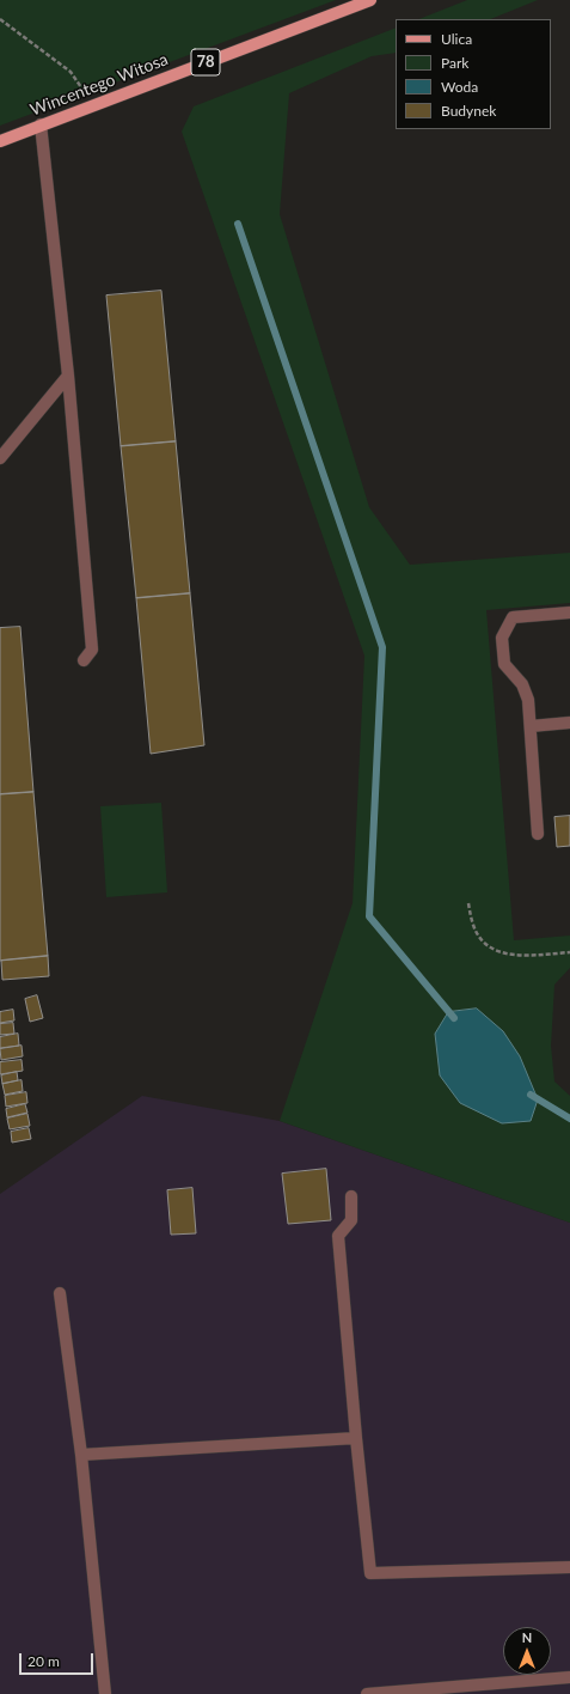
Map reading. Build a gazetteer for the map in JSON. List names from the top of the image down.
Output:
{
  "streets": {
    "main road": ["78", "Wincentego Witosa"]
  },
  "legend": [
    "Ulica",
    "Park",
    "Woda",
    "Budynek"
  ],
  "scale_bar": "20 m",
  "north": "top"
}
